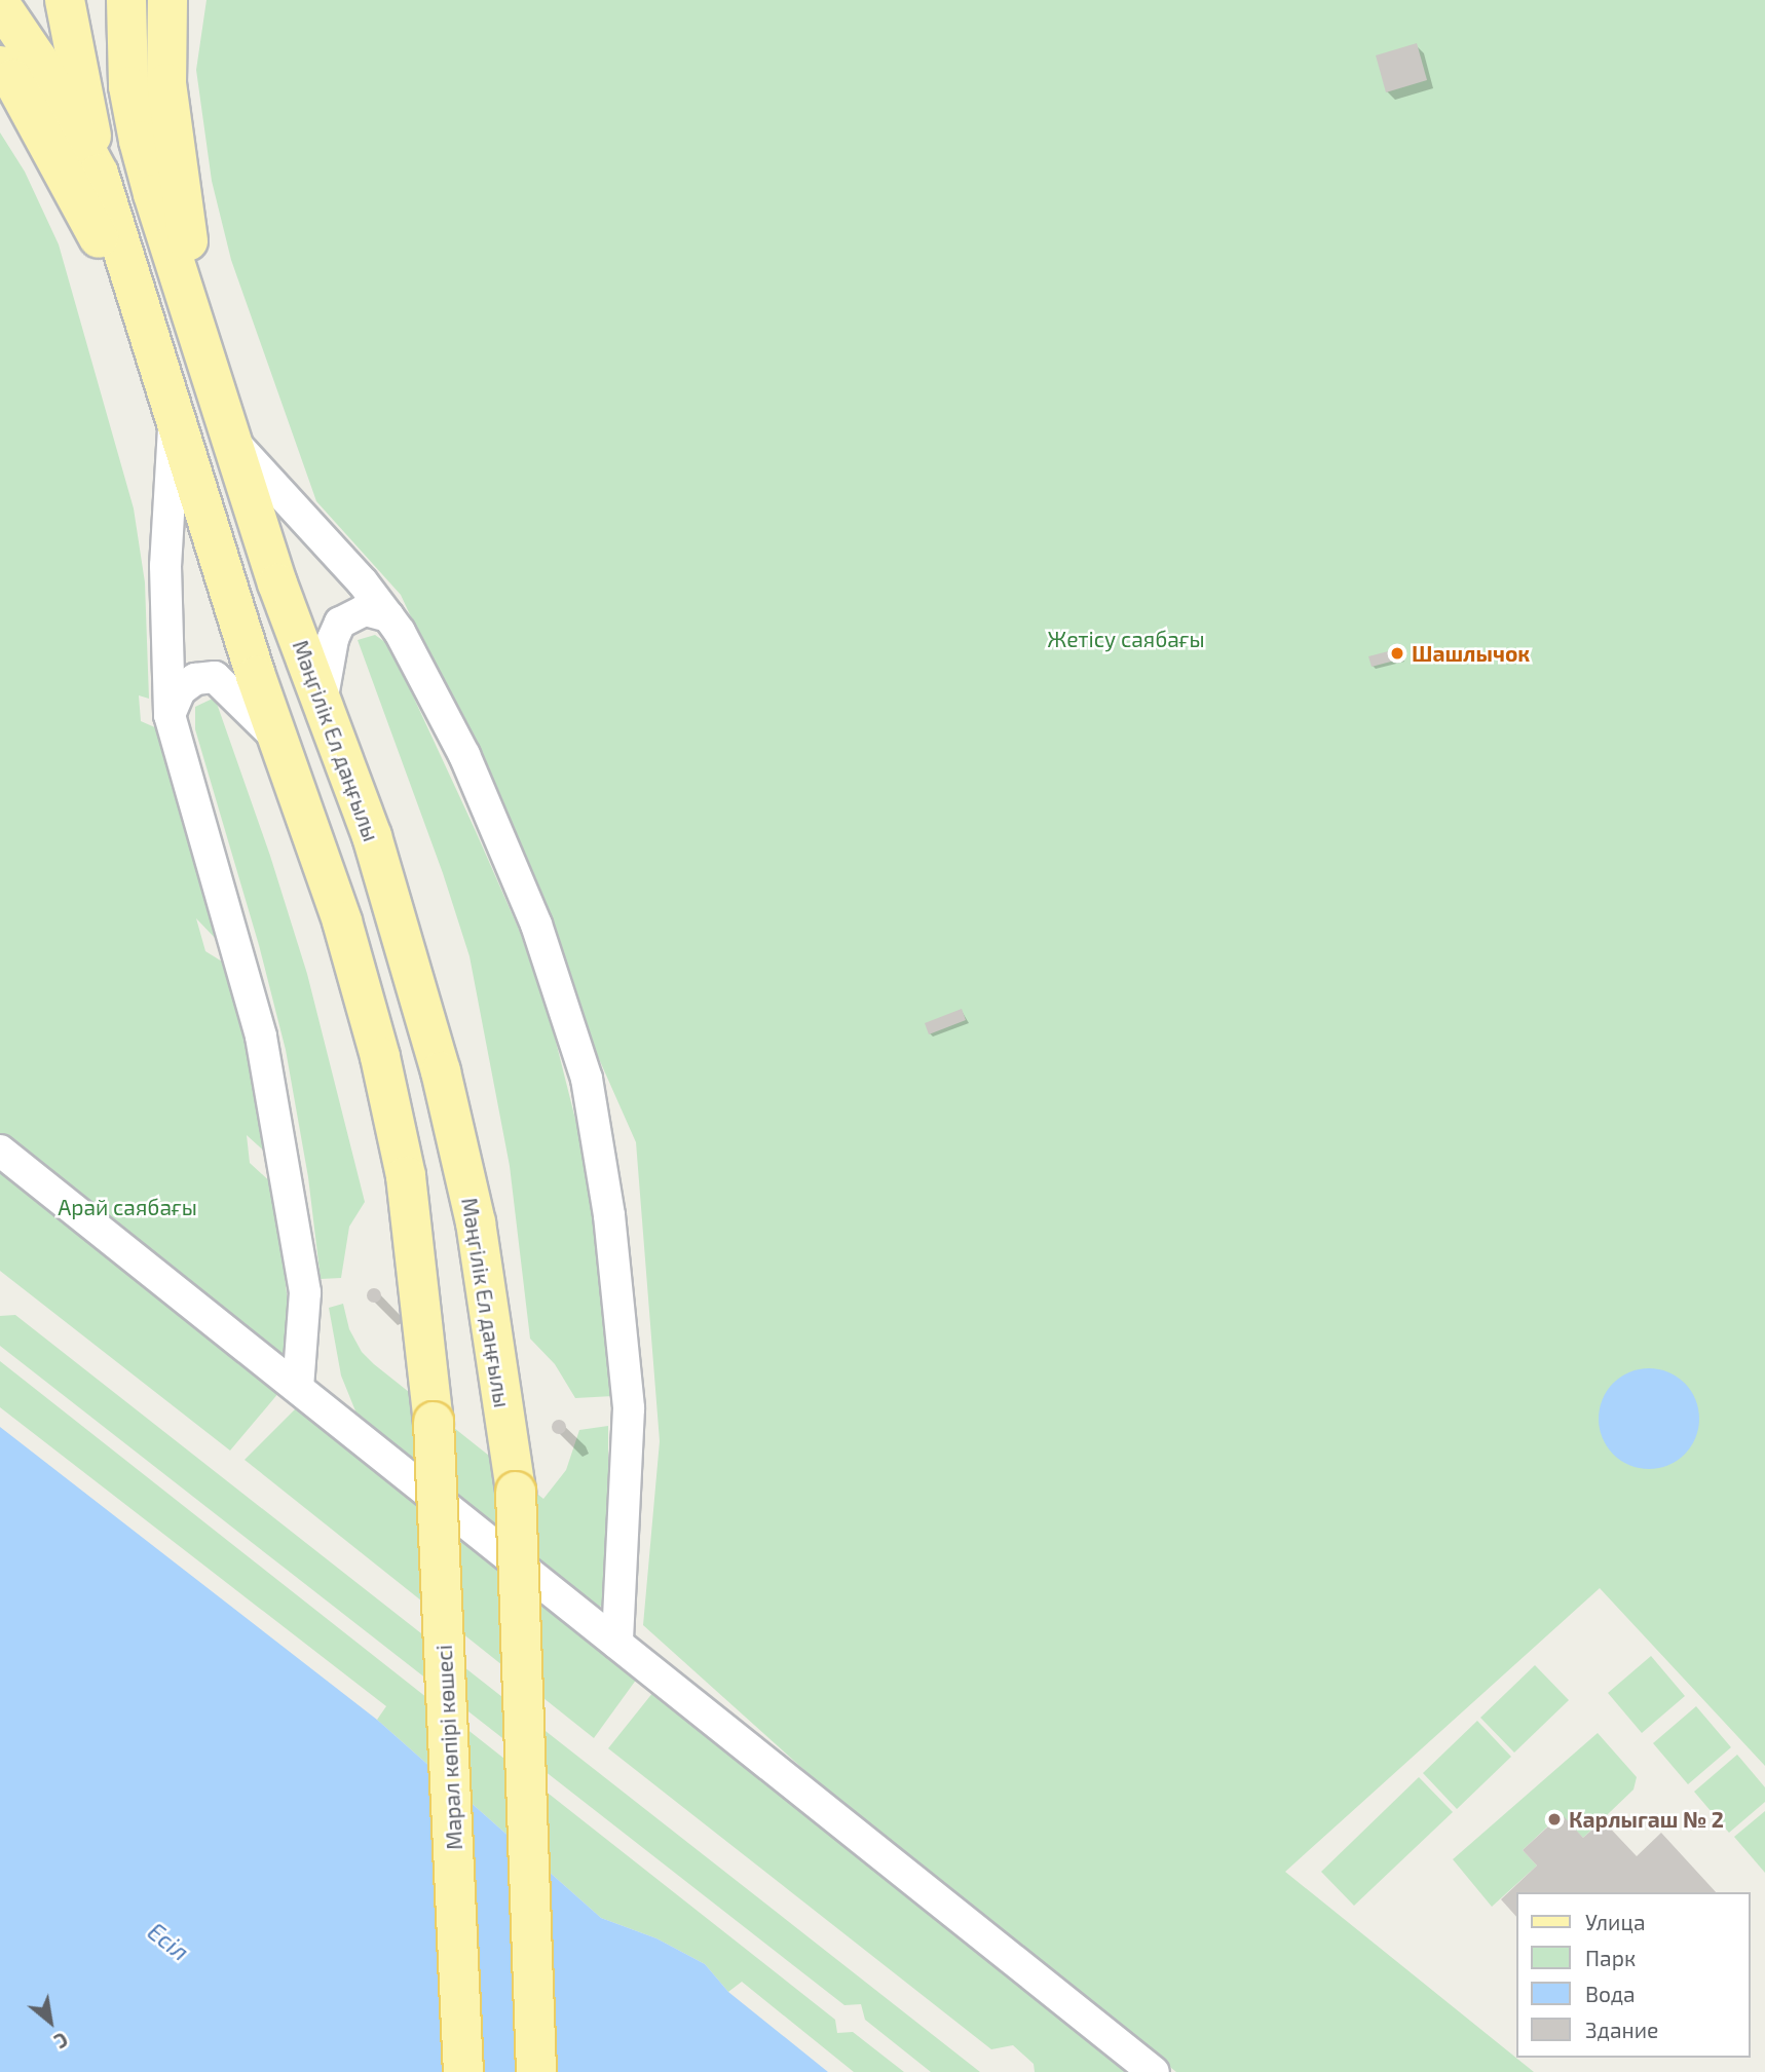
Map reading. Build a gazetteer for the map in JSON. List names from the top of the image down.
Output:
{
  "streets": {
    "main road": ["Мәңгілік Ел даңғылы", "Марал көпірі көшесі"]
  },
  "water": ["Есіл"],
  "parks": ["Жетісу саябағы", "Арай саябағы"],
  "places": ["Шашлычок", "Карлыгаш № 2"],
  "legend": [
    "Улица",
    "Парк",
    "Вода",
    "Здание"
  ],
  "north": "bottom right"
}
